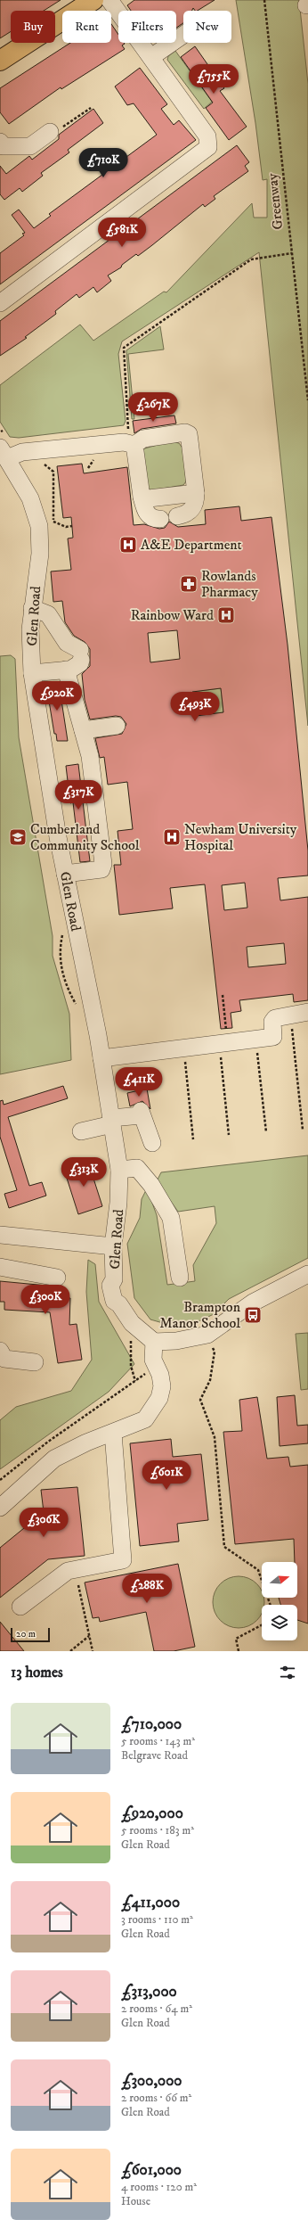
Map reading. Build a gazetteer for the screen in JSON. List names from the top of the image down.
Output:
{
  "streets": {
    "street": ["Glen Road"],
    "path": ["Greenway"]
  },
  "places": {
    "hospital": ["A&E Department", "Rainbow Ward", "Newham University Hospital"],
    "pharmacy": ["Rowlands Pharmacy"],
    "school or university": ["Cumberland Community School"],
    "bus stop": ["Brampton Manor School"]
  },
  "scale_bar": "20 m",
  "north": "right",
  "page": {
    "chip": [
      "Buy",
      "Rent",
      "Filters",
      "New"
    ],
    "price": [
      "£755K",
      "£710K",
      "£581K",
      "£267K",
      "£920K",
      "£493K",
      "£317K",
      "£411K",
      "£313K",
      "£300K",
      "£601K",
      "£306K",
      "£288K"
    ],
    "scale": "20 m",
    "heading": "13 homes",
    "list": [
      {
        "name": "£710,000",
        "note": "5 rooms · 143 m² · Belgrave Road"
      },
      {
        "name": "£920,000",
        "note": "5 rooms · 183 m² · Glen Road"
      },
      {
        "name": "£411,000",
        "note": "3 rooms · 110 m² · Glen Road"
      },
      {
        "name": "£313,000",
        "note": "2 rooms · 64 m² · Glen Road"
      },
      {
        "name": "£300,000",
        "note": "2 rooms · 66 m² · Glen Road"
      },
      {
        "name": "£601,000",
        "note": "4 rooms · 120 m² · House"
      }
    ]
  }
}
